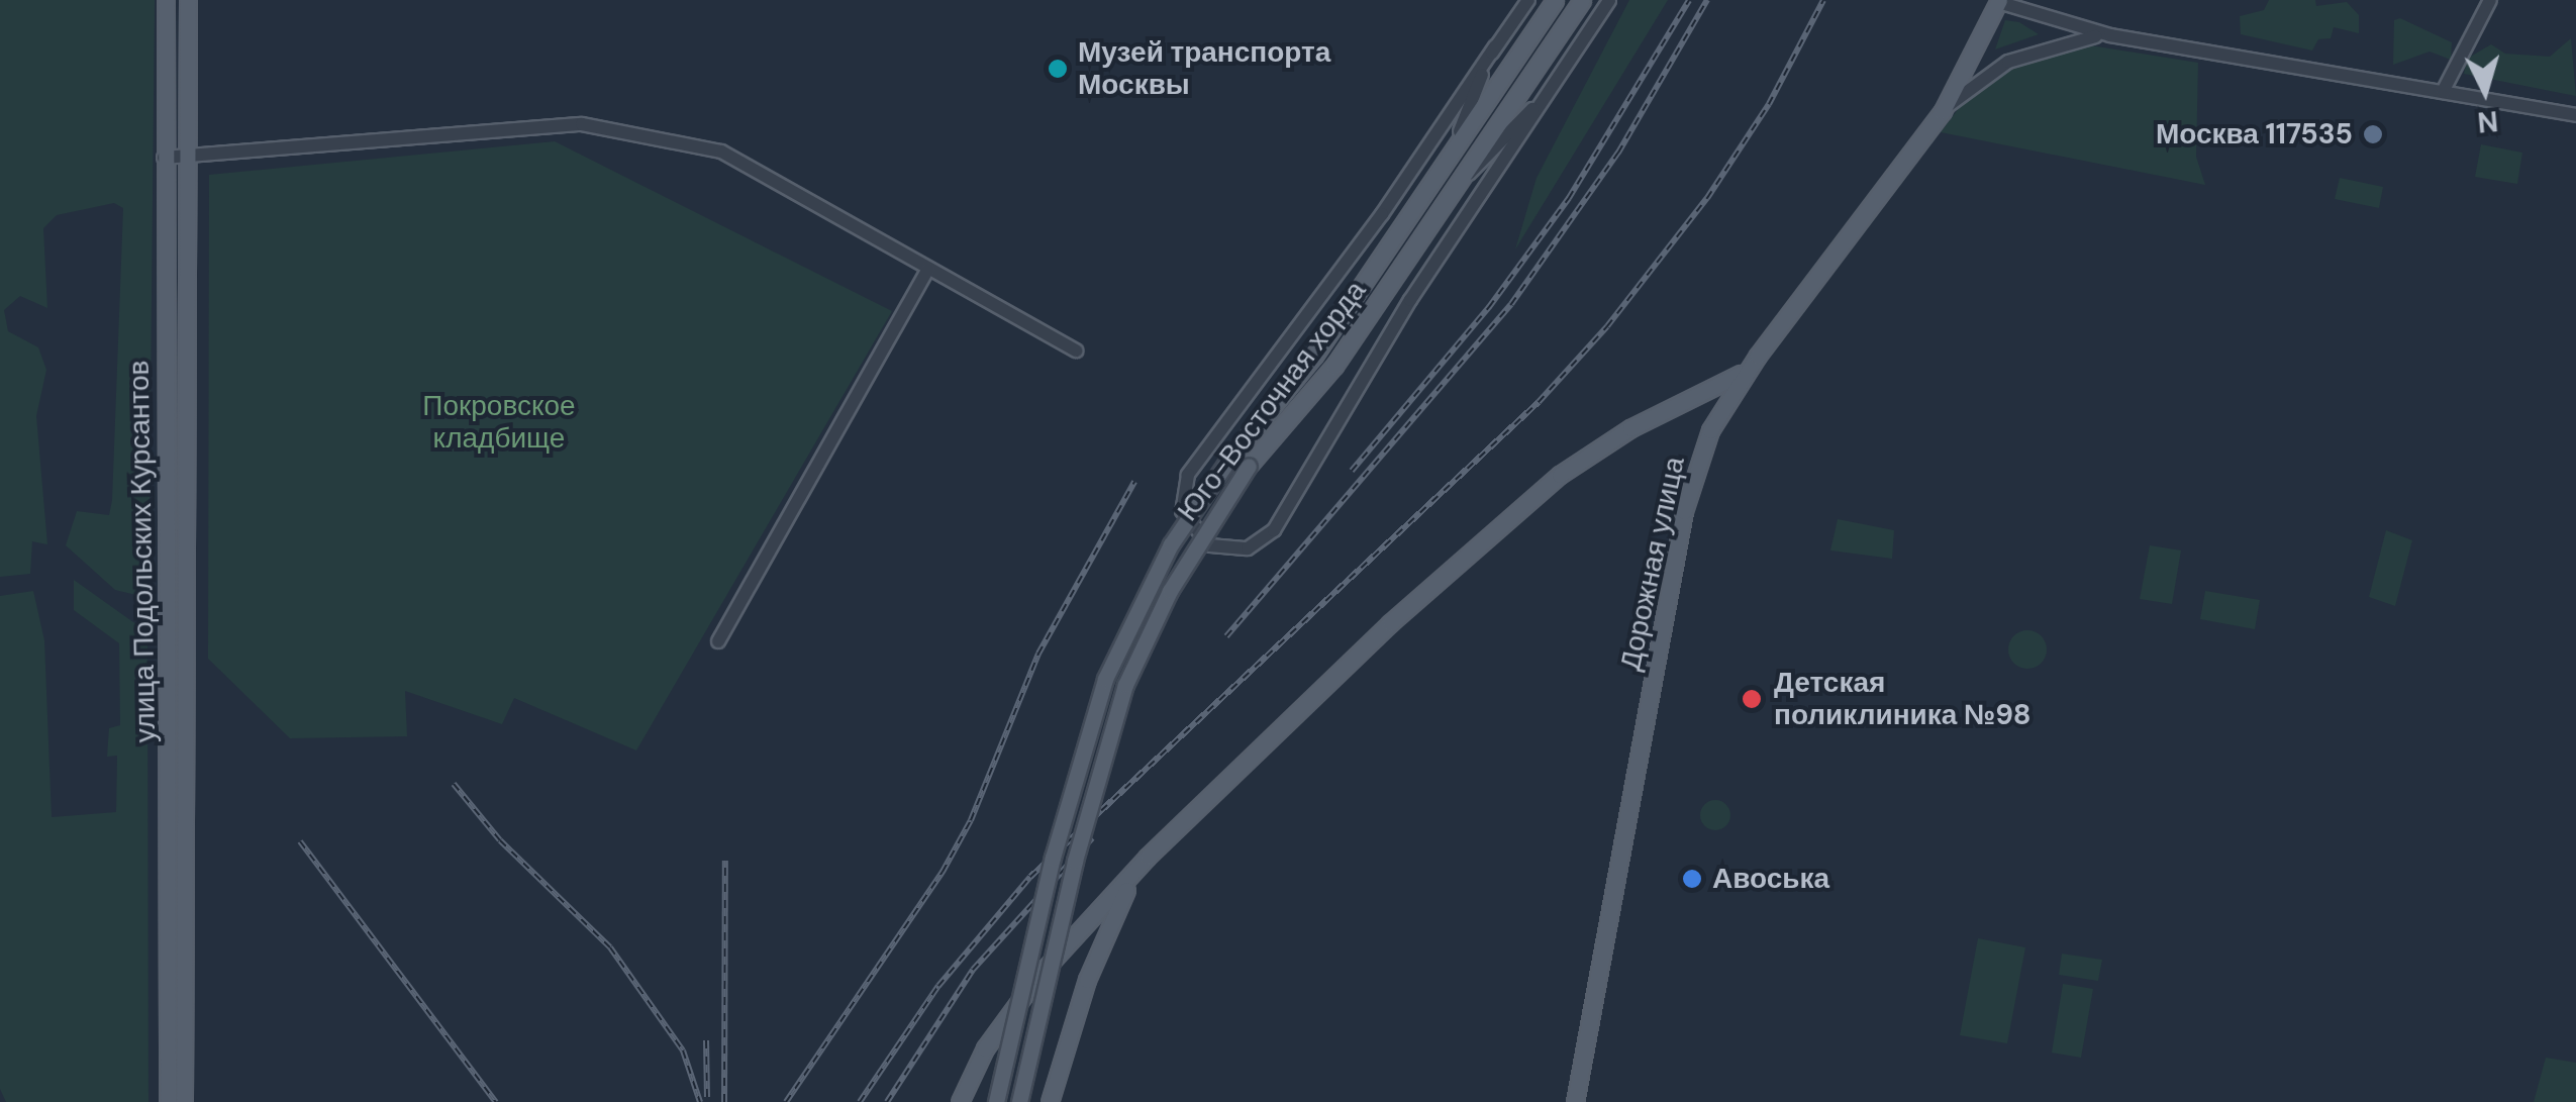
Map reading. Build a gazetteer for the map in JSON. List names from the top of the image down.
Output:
{
  "streets": {
    "main road": ["Юго-Восточная хорда", "улица Подольских Курсантов", "Дорожная улица"]
  },
  "parks": ["Покровское кладбище"],
  "places": [
    "Музей транспорта Москвы",
    "Москва 117535",
    "Детская поликлиника №98",
    "Авоська"
  ],
  "north": "bottom"
}
